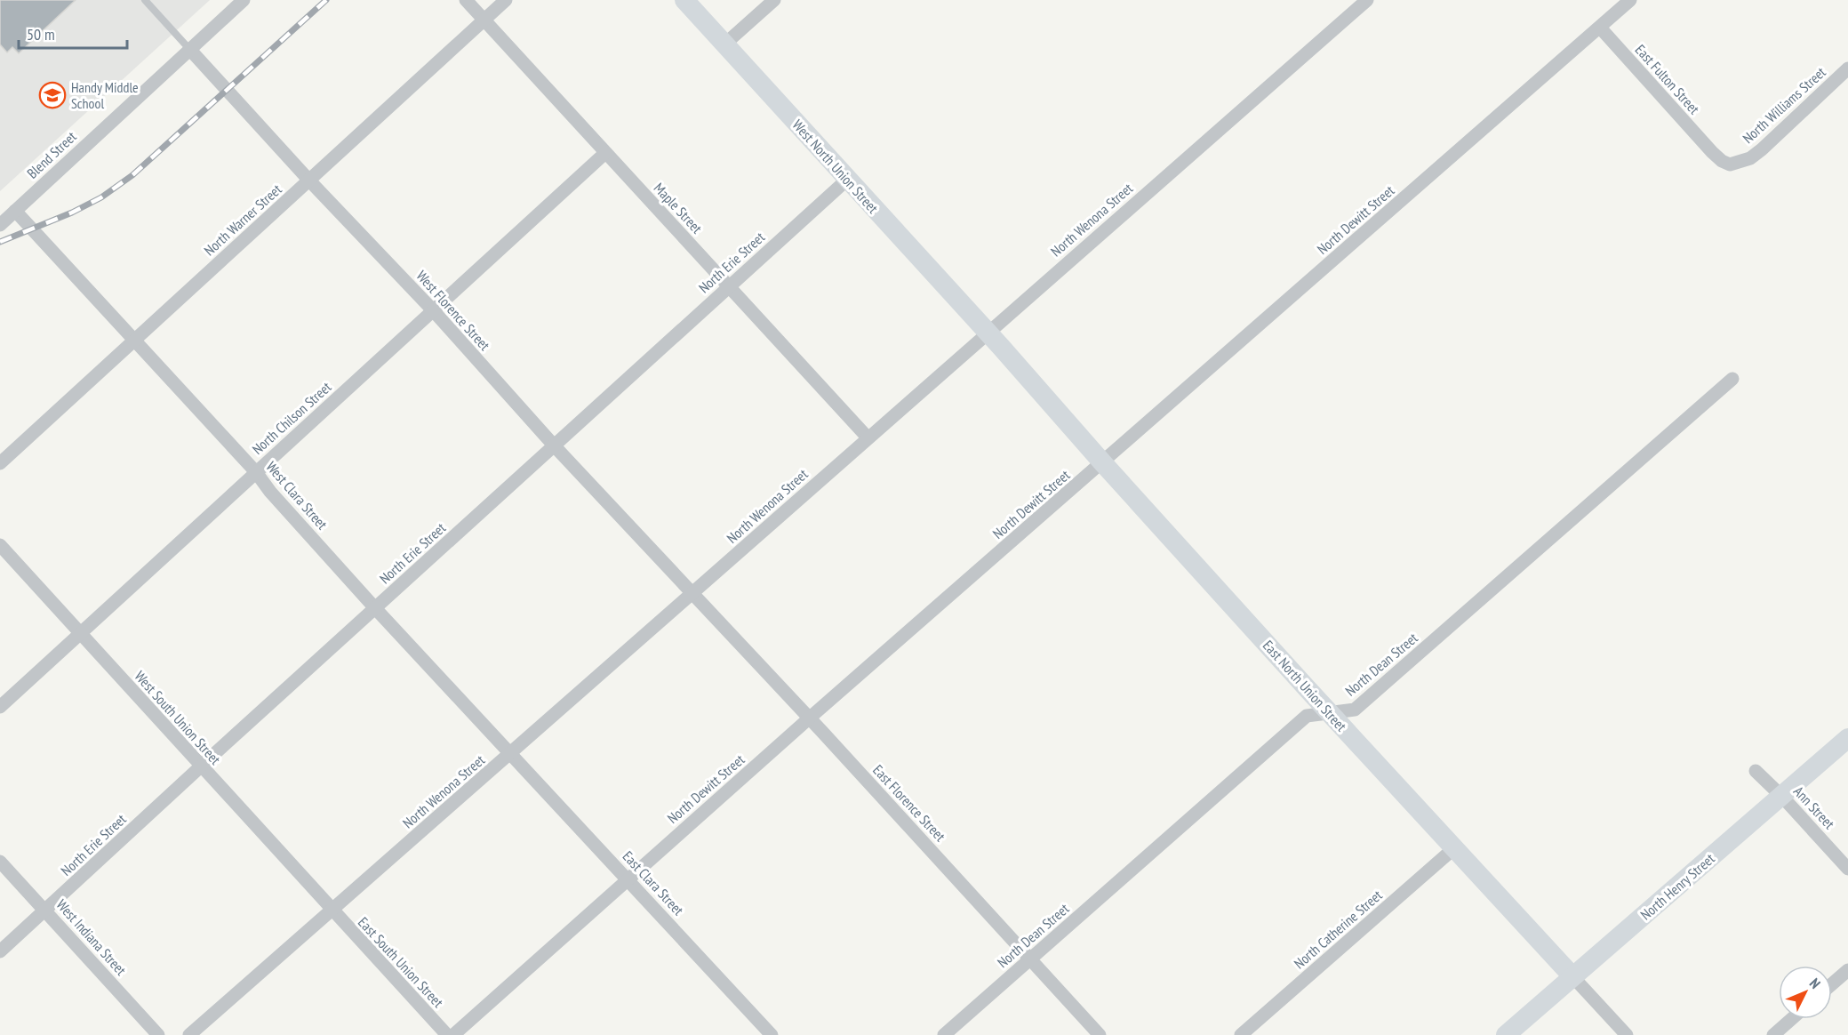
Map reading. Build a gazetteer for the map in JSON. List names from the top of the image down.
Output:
{
  "streets": {
    "street": [
      "East Fulton Street",
      "North Williams Street",
      "Blend Street",
      "West North Union Street",
      "Maple Street",
      "North Warner Street",
      "North Wenona Street",
      "North Dewitt Street",
      "North Erie Street",
      "West Florence Street",
      "North Chilson Street",
      "West Clara Street",
      "North Dean Street",
      "East North Union Street",
      "West South Union Street",
      "East Florence Street",
      "Ann Street",
      "East Clara Street",
      "North Henry Street",
      "North Catherine Street",
      "West Indiana Street",
      "East South Union Street"
    ]
  },
  "crossings": [
    ["East Fulton Street", "North Williams Street"],
    ["East Fulton Street", "North Dewitt Street"],
    ["Blend Street", "West Florence Street"],
    ["Blend Street", "West Clara Street"],
    ["West North Union Street", "North Wenona Street"],
    ["West North Union Street", "North Erie Street"],
    ["West North Union Street", "East North Union Street"],
    ["Maple Street", "North Warner Street"],
    ["Maple Street", "North Wenona Street"],
    ["Maple Street", "North Erie Street"],
    ["Maple Street", "North Chilson Street"],
    ["North Warner Street", "West Florence Street"],
    ["North Warner Street", "West Clara Street"],
    ["North Wenona Street", "West Florence Street"],
    ["North Wenona Street", "West Clara Street"],
    ["North Wenona Street", "East North Union Street"],
    ["North Wenona Street", "West South Union Street"],
    ["North Wenona Street", "East Florence Street"],
    ["North Wenona Street", "East Clara Street"],
    ["North Wenona Street", "East South Union Street"],
    ["North Dewitt Street", "East North Union Street"],
    ["North Dewitt Street", "East Florence Street"],
    ["North Dewitt Street", "East Clara Street"],
    ["North Erie Street", "West Florence Street"],
    ["North Erie Street", "West Clara Street"],
    ["North Erie Street", "West South Union Street"],
    ["North Erie Street", "West Indiana Street"],
    ["West Florence Street", "North Chilson Street"],
    ["West Florence Street", "East Florence Street"],
    ["North Chilson Street", "West Clara Street"],
    ["North Chilson Street", "West South Union Street"],
    ["West Clara Street", "East Clara Street"],
    ["North Dean Street", "East North Union Street"],
    ["North Dean Street", "East Florence Street"],
    ["East North Union Street", "North Henry Street"],
    ["East North Union Street", "North Catherine Street"],
    ["West South Union Street", "East South Union Street"],
    ["Ann Street", "North Henry Street"]
  ],
  "places": {
    "school or university": ["Handy Middle School"]
  },
  "scale_bar": "50 m",
  "north": "top right"
}
